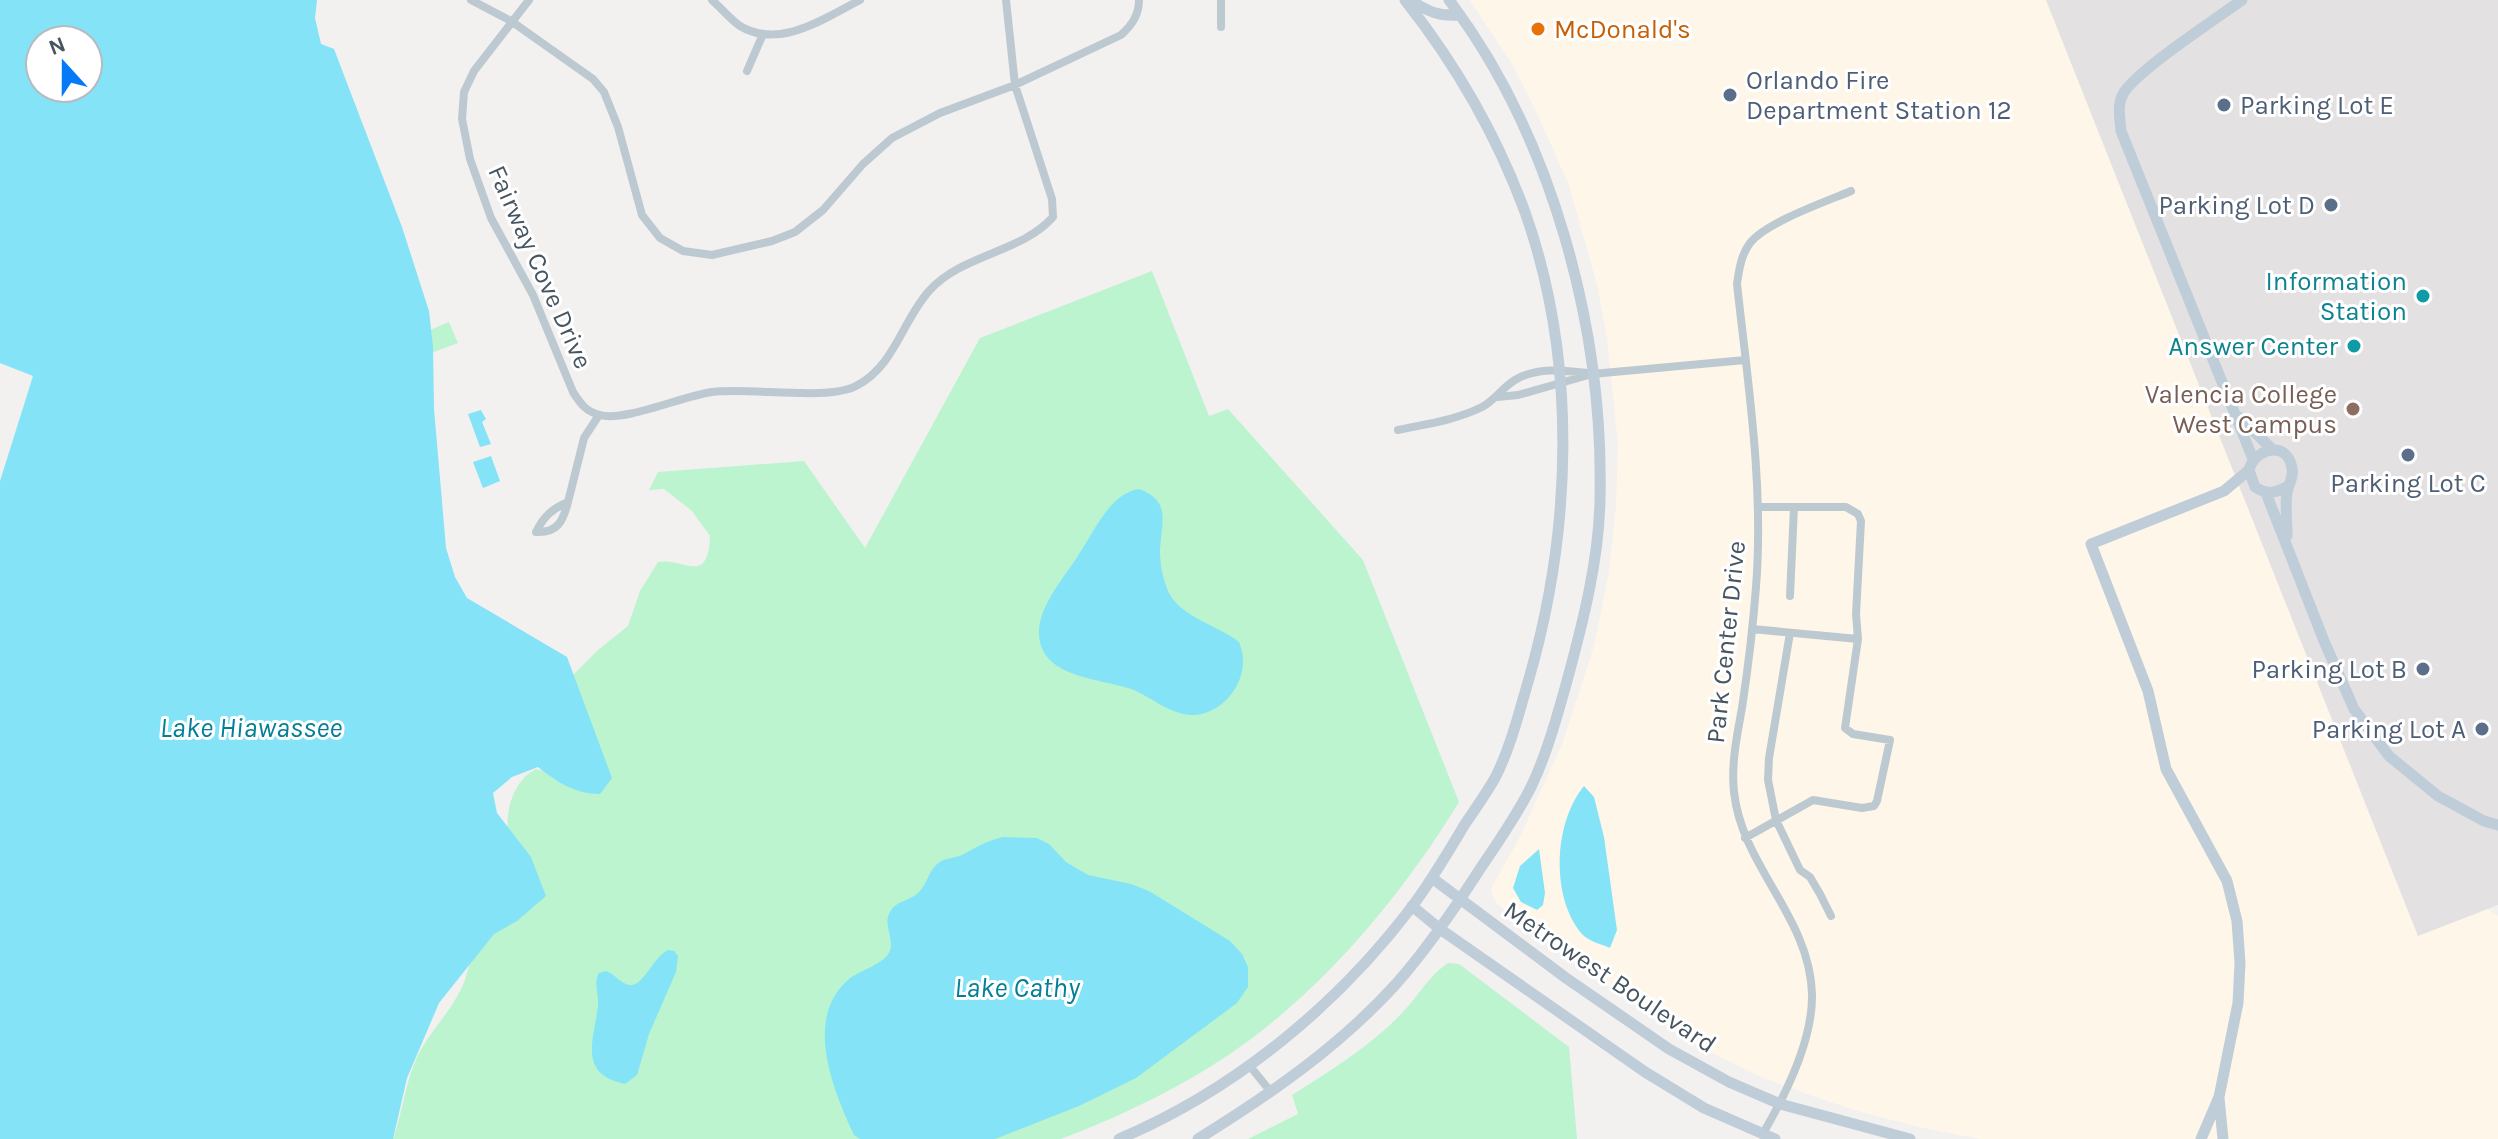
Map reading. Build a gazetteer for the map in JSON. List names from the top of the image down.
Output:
{
  "streets": {
    "street": ["Fairway Cove Drive", "Park Center Drive", "Metrowest Boulevard"]
  },
  "crossings": [
    ["Park Center Drive", "Metrowest Boulevard"]
  ],
  "water": ["Lake Hiawassee", "Lake Cathy"],
  "places": [
    "McDonald's",
    "Orlando Fire Department Station 12",
    "Parking Lot E",
    "Parking Lot D",
    "Information Station",
    "Answer Center",
    "Valencia College West Campus",
    "Parking Lot C",
    "Parking Lot B",
    "Parking Lot A"
  ],
  "north": "top"
}
